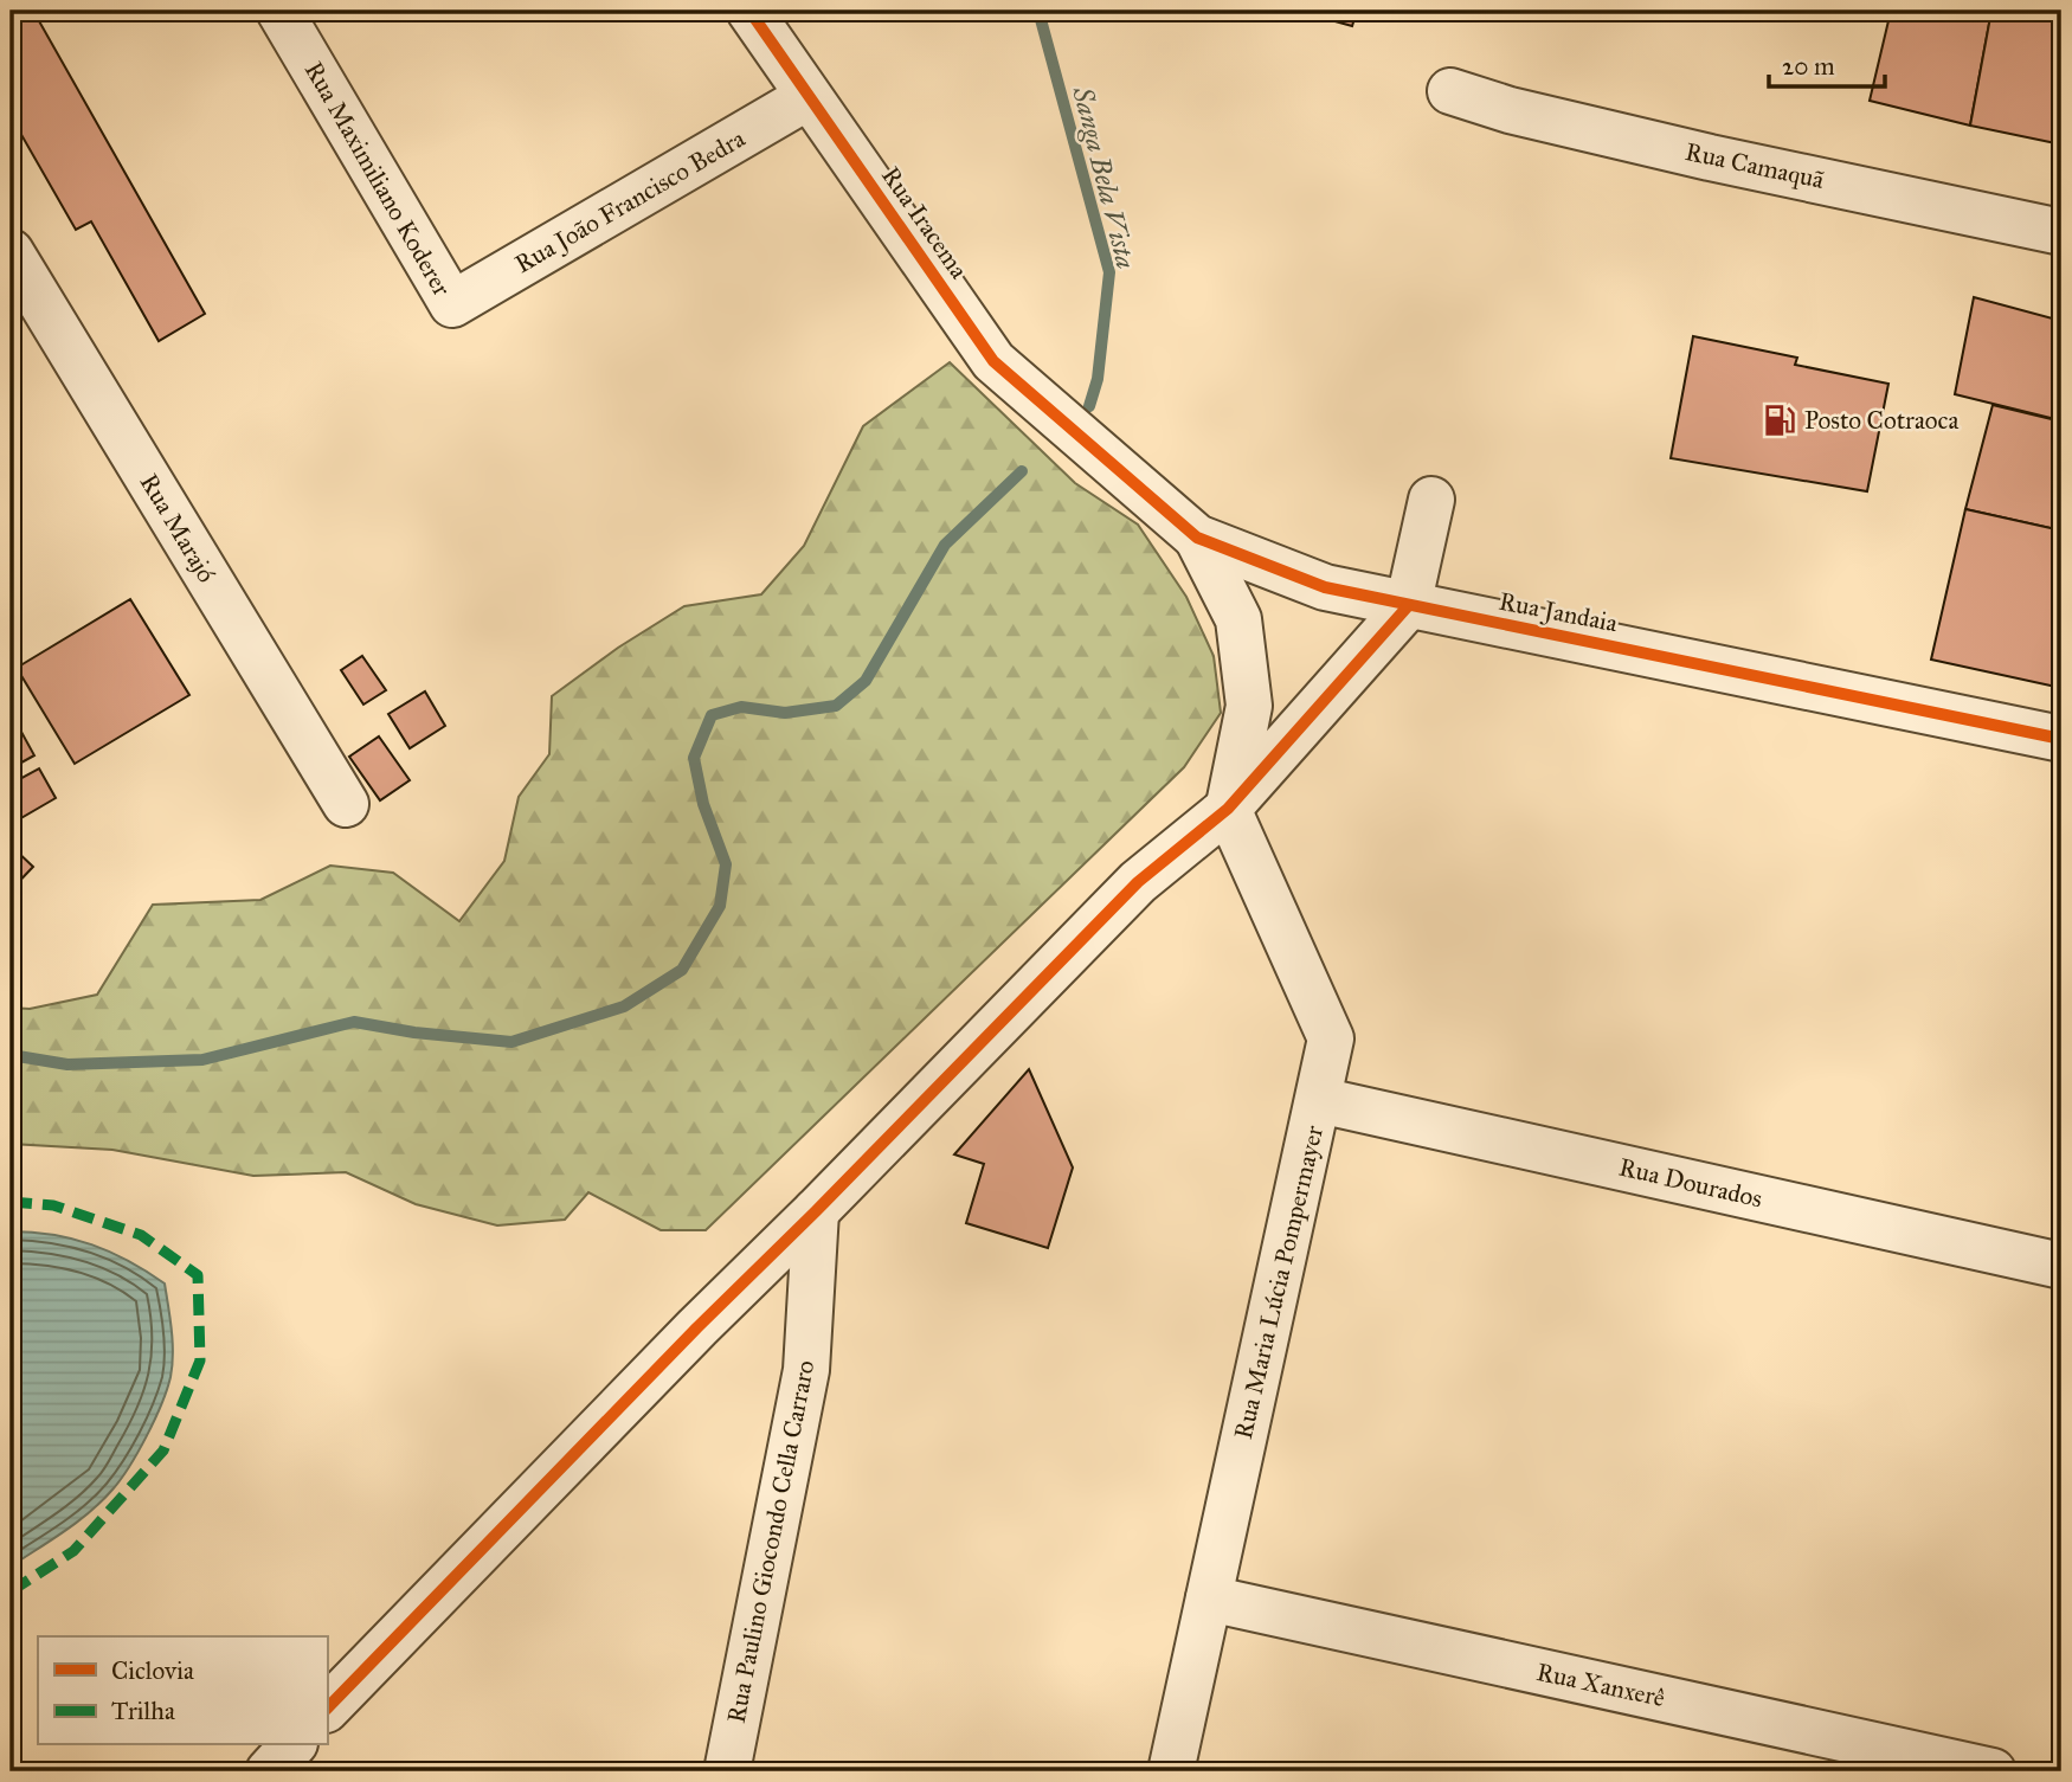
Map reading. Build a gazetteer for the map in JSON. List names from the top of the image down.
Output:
{
  "streets": {
    "street": [
      "Rua Camaquã",
      "Rua Maximiliano Koderer",
      "Rua João Francisco Bedra",
      "Rua Iracema",
      "Rua Marajó",
      "Rua Jandaia",
      "Rua Dourados",
      "Rua Maria Lúcia Pompermayer",
      "Rua Paulino Giocondo Cella Carraro",
      "Rua Xanxerê"
    ]
  },
  "crossings": [
    ["Rua Maximiliano Koderer", "Rua João Francisco Bedra"],
    ["Rua João Francisco Bedra", "Rua Iracema"],
    ["Rua Iracema", "Rua Jandaia"],
    ["Rua Dourados", "Rua Maria Lúcia Pompermayer"],
    ["Rua Maria Lúcia Pompermayer", "Rua Xanxerê"]
  ],
  "water": ["Sanga Bela Vista"],
  "places": {
    "fuel station": ["Posto Cotraoca"]
  },
  "legend": ["Ciclovia", "Trilha"],
  "scale_bar": "20 m"
}
